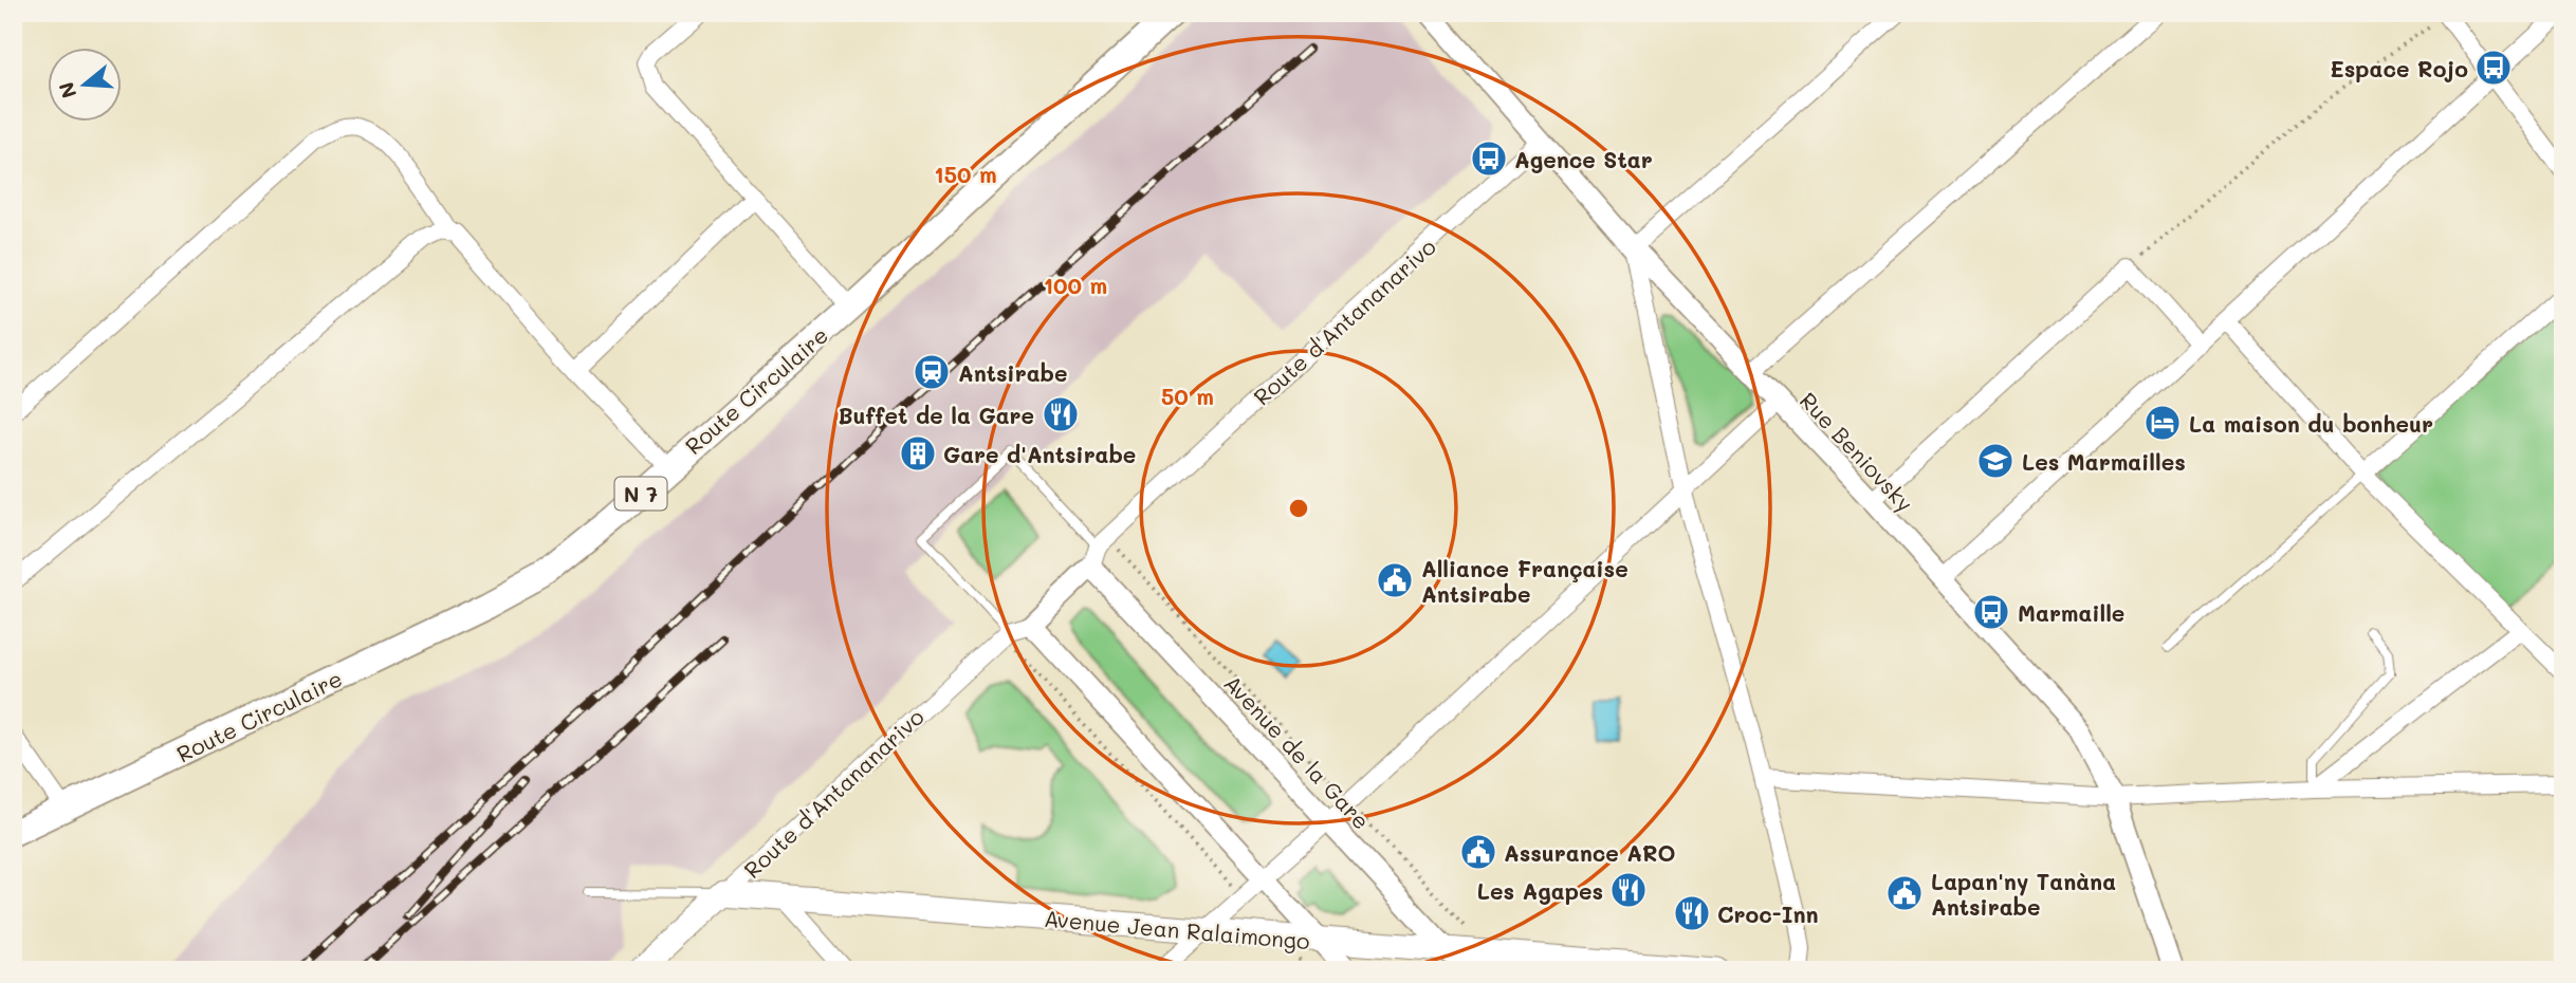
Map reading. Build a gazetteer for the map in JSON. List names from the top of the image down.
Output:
{
  "streets": {
    "main road": [
      "Route d'Antananarivo",
      "Route Circulaire",
      "N 7",
      "Avenue Jean Ralaimongo"
    ],
    "street": ["Rue Beniovsky", "Avenue de la Gare"]
  },
  "crossings": [
    ["Route d'Antananarivo", "Rue Beniovsky"],
    ["Route d'Antananarivo", "Avenue de la Gare"],
    ["Route d'Antananarivo", "Avenue Jean Ralaimongo"],
    ["Avenue de la Gare", "Avenue Jean Ralaimongo"]
  ],
  "places": {
    "bus stop": ["Espace Rojo", "Agence Star", "Marmaille"],
    "station": ["Antsirabe"],
    "restaurant": ["Buffet de la Gare", "Les Agapes", "Croc-Inn"],
    "hotel": ["La maison du bonheur"],
    "building": ["Gare d'Antsirabe"],
    "school or university": ["Les Marmailles"],
    "public building": ["Alliance Française Antsirabe", "Assurance ARO", "Lapan'ny Tanàna Antsirabe"]
  },
  "north": "left",
  "rings": ["150 m", "100 m", "50 m"]
}
